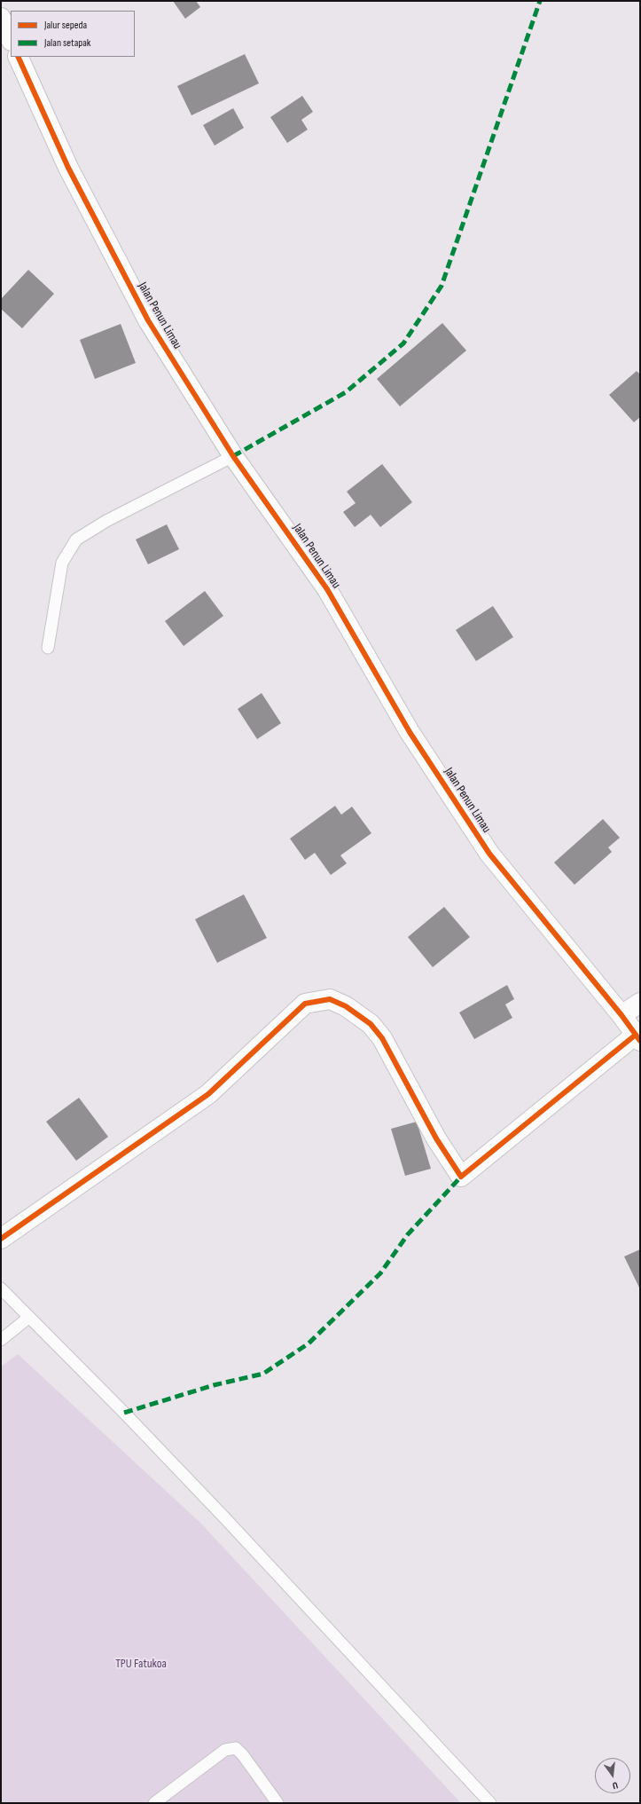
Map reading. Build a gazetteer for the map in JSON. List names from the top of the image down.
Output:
{
  "streets": {
    "street": ["Jalan Penun Limau"]
  },
  "parks": ["TPU Fatukoa"],
  "legend": ["Jalur sepeda", "Jalan setapak"],
  "north": "bottom"
}
